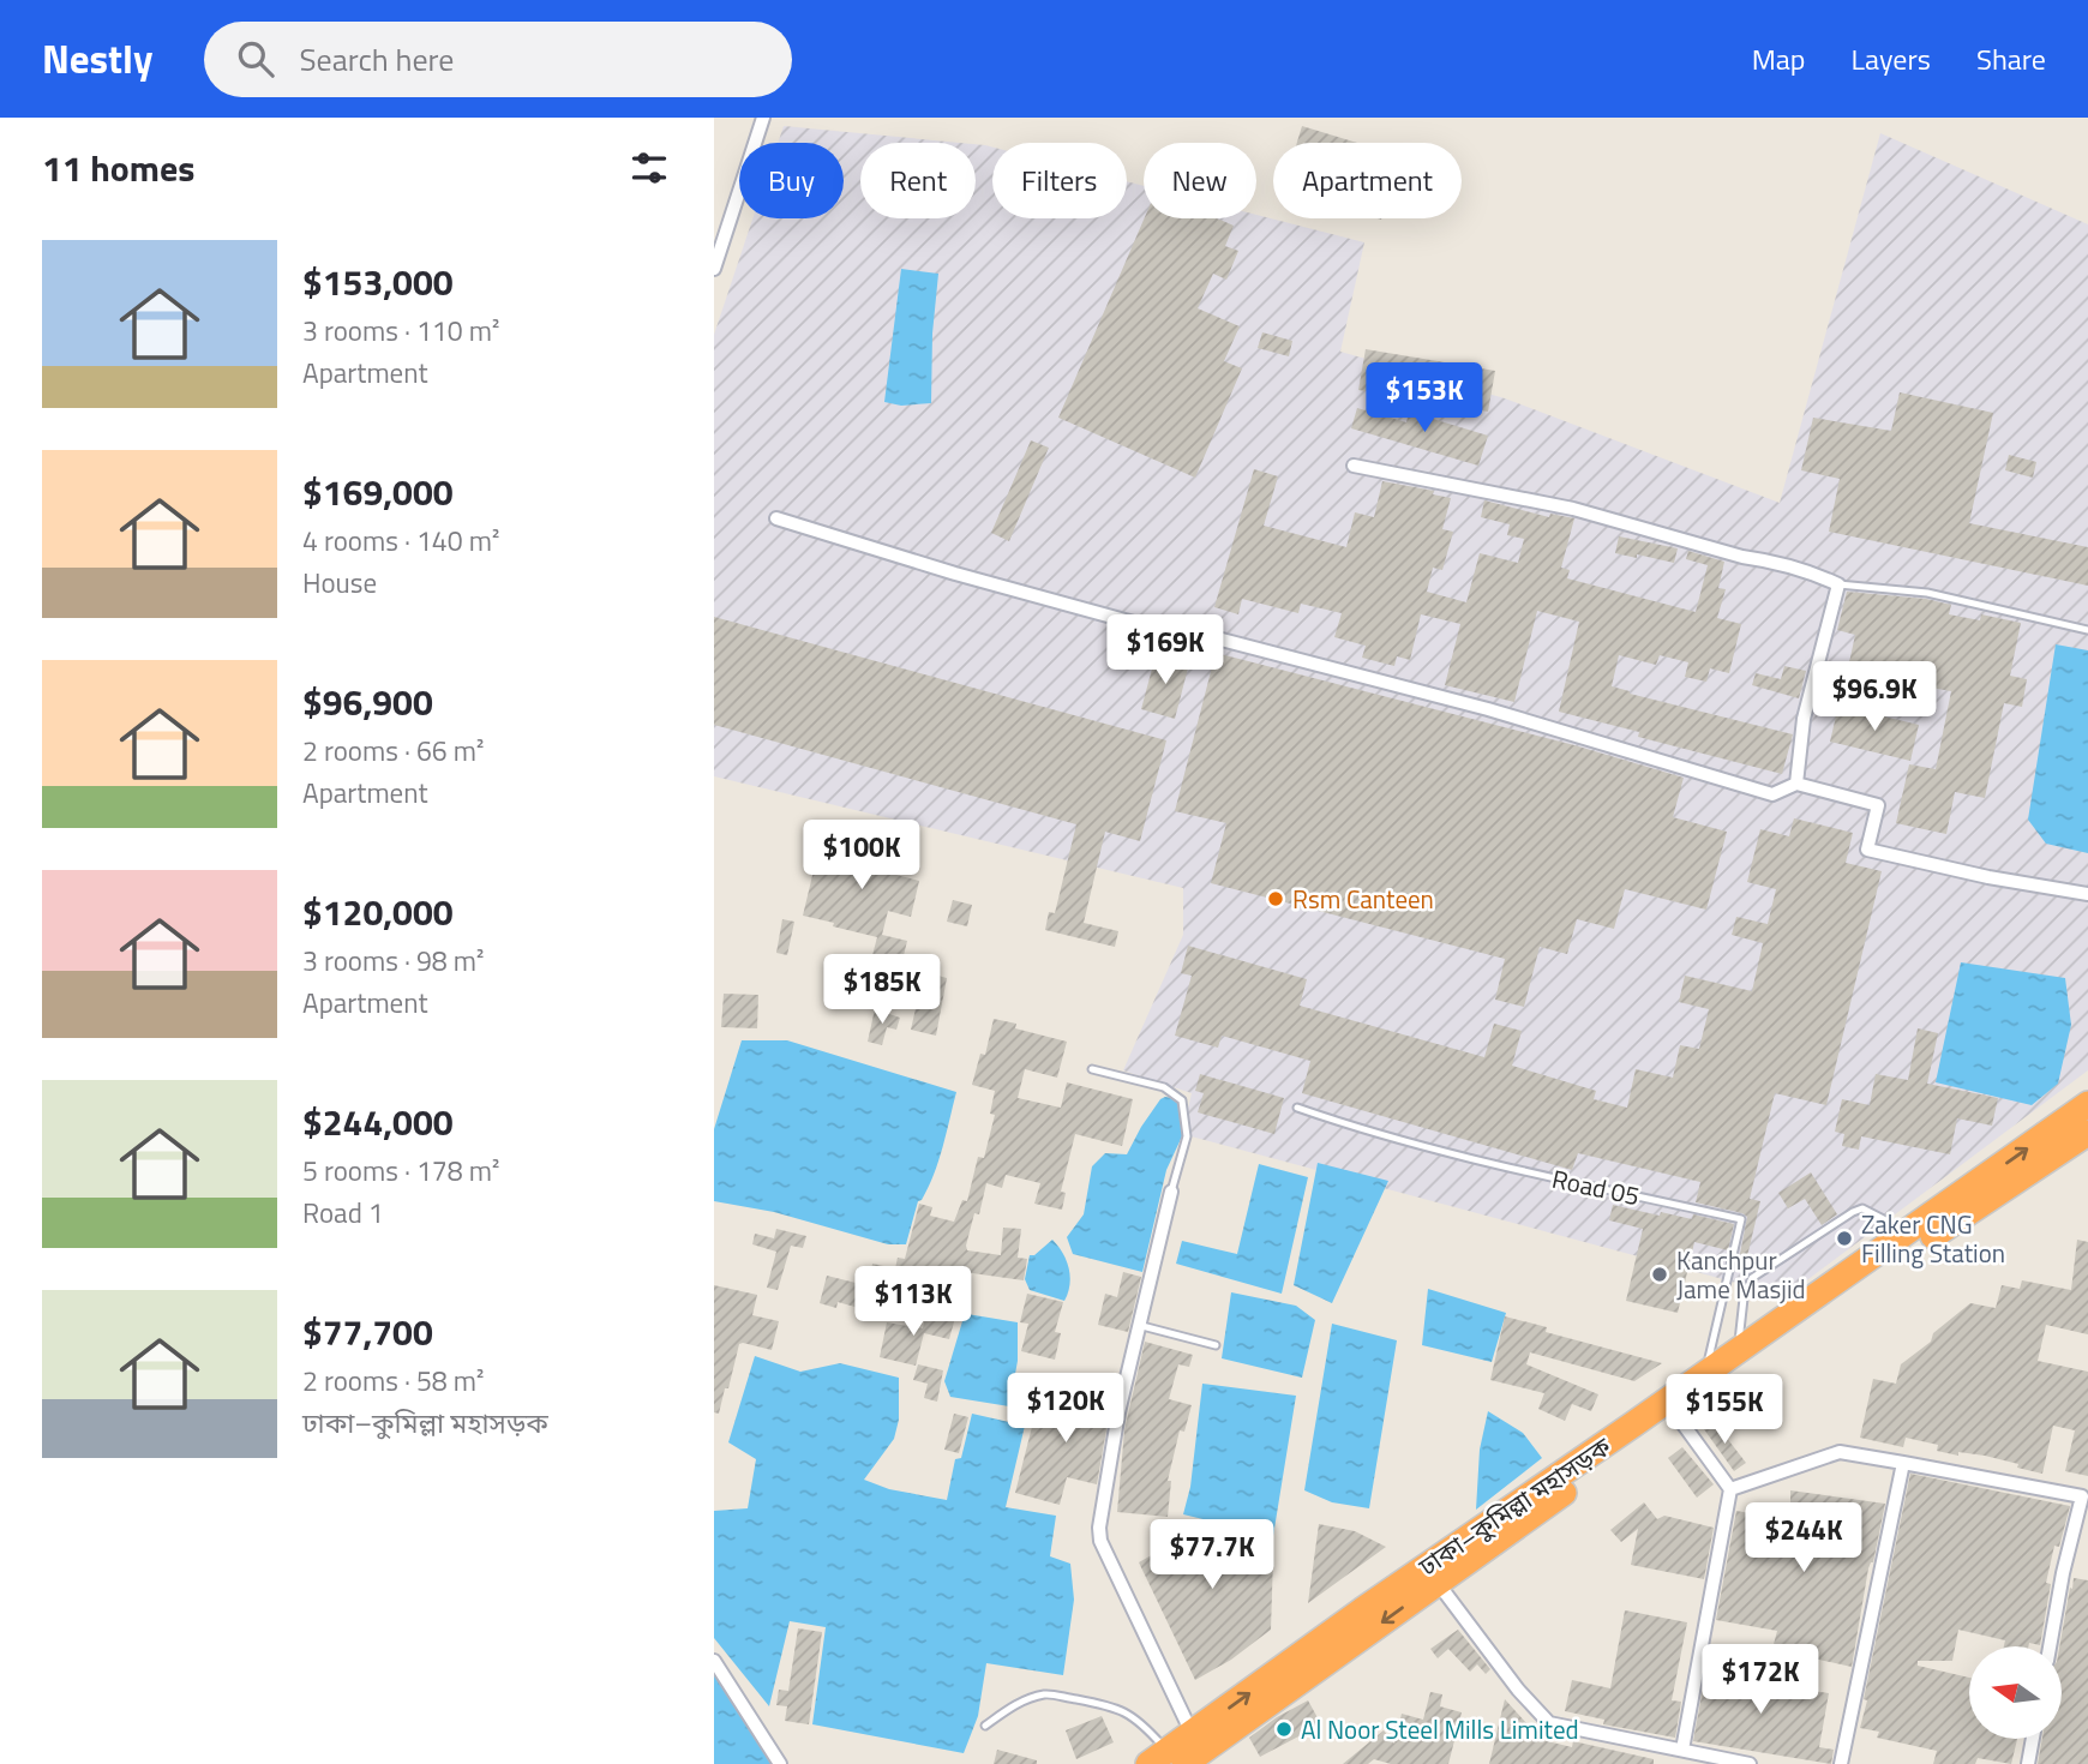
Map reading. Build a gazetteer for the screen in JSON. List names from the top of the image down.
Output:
{
  "streets": {
    "highway": ["ঢাকা–কুমিল্লা মহাসড়ক"],
    "lane": ["Road 05"]
  },
  "crossings": [
    ["Road 05", "ঢাকা–কুমিল্লা মহাসড়ক"]
  ],
  "places": [
    "Rsm Canteen",
    "Zaker CNG Filling Station",
    "Kanchpur Jame Masjid",
    "Al Noor Steel Mills Limited"
  ],
  "north": "left",
  "page": {
    "header": "Nestly",
    "search": "Search here",
    "nav": ["Map", "Layers", "Share"],
    "heading": "11 homes",
    "chip": [
      "Buy",
      "Rent",
      "Filters",
      "New",
      "Apartment"
    ],
    "list": [
      {
        "name": "$153,000",
        "note": "3 rooms · 110 m² · Apartment"
      },
      {
        "name": "$169,000",
        "note": "4 rooms · 140 m² · House"
      },
      {
        "name": "$96,900",
        "note": "2 rooms · 66 m² · Apartment"
      },
      {
        "name": "$120,000",
        "note": "3 rooms · 98 m² · Apartment"
      },
      {
        "name": "$244,000",
        "note": "5 rooms · 178 m² · Road 1"
      },
      {
        "name": "$77,700",
        "note": "2 rooms · 58 m² · ঢাকা–কুমিল্লা মহাসড়ক"
      }
    ],
    "price": [
      "$153K",
      "$169K",
      "$96.9K",
      "$100K",
      "$185K",
      "$113K",
      "$120K",
      "$155K",
      "$244K",
      "$77.7K",
      "$172K"
    ]
  }
}
